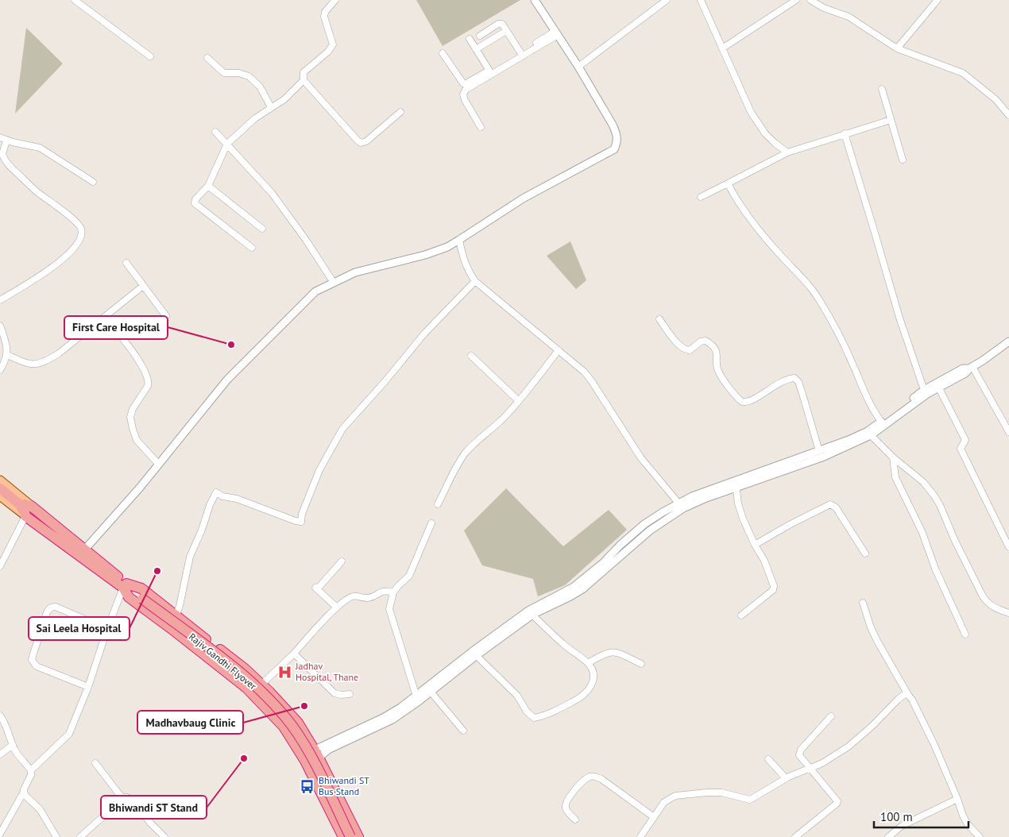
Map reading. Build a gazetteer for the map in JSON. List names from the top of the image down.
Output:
{
  "streets": {
    "highway": ["Rajiv Gandhi Flyover"]
  },
  "places": {
    "other": [
      "First Care Hospital",
      "Sai Leela Hospital",
      "Madhavbaug Clinic",
      "Bhiwandi ST Stand"
    ],
    "hospital": ["Jadhav Hospital, Thane"],
    "bus stop": ["Bhiwandi ST Bus Stand"]
  },
  "scale_bar": "100 m"
}
